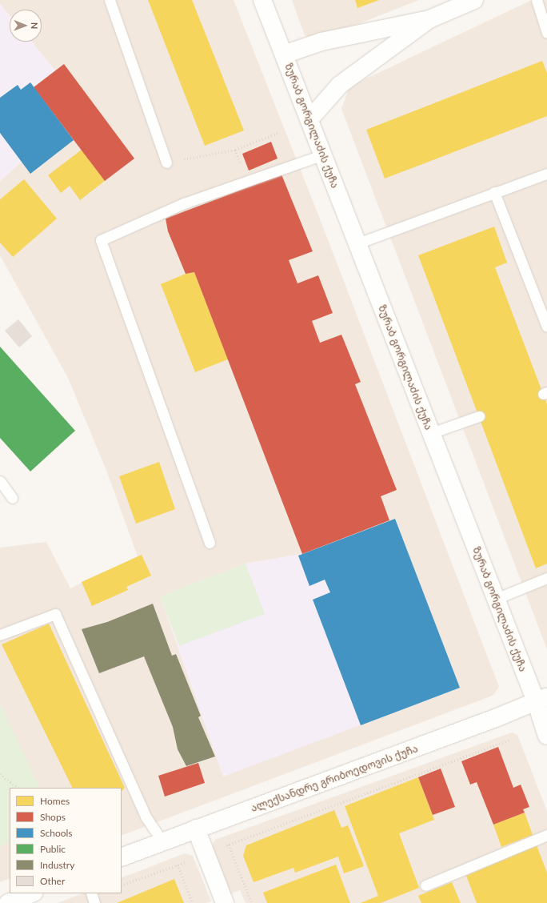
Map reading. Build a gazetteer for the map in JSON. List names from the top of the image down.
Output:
{
  "streets": {
    "street": ["ზურაბ გორგილაძის ქუჩა", "ალექსანდრე გრიბოედოვის ქუჩა"]
  },
  "crossings": [
    ["ზურაბ გორგილაძის ქუჩა", "ალექსანდრე გრიბოედოვის ქუჩა"]
  ],
  "legend": [
    "Homes",
    "Shops",
    "Schools",
    "Public",
    "Industry",
    "Other"
  ],
  "north": "right"
}
